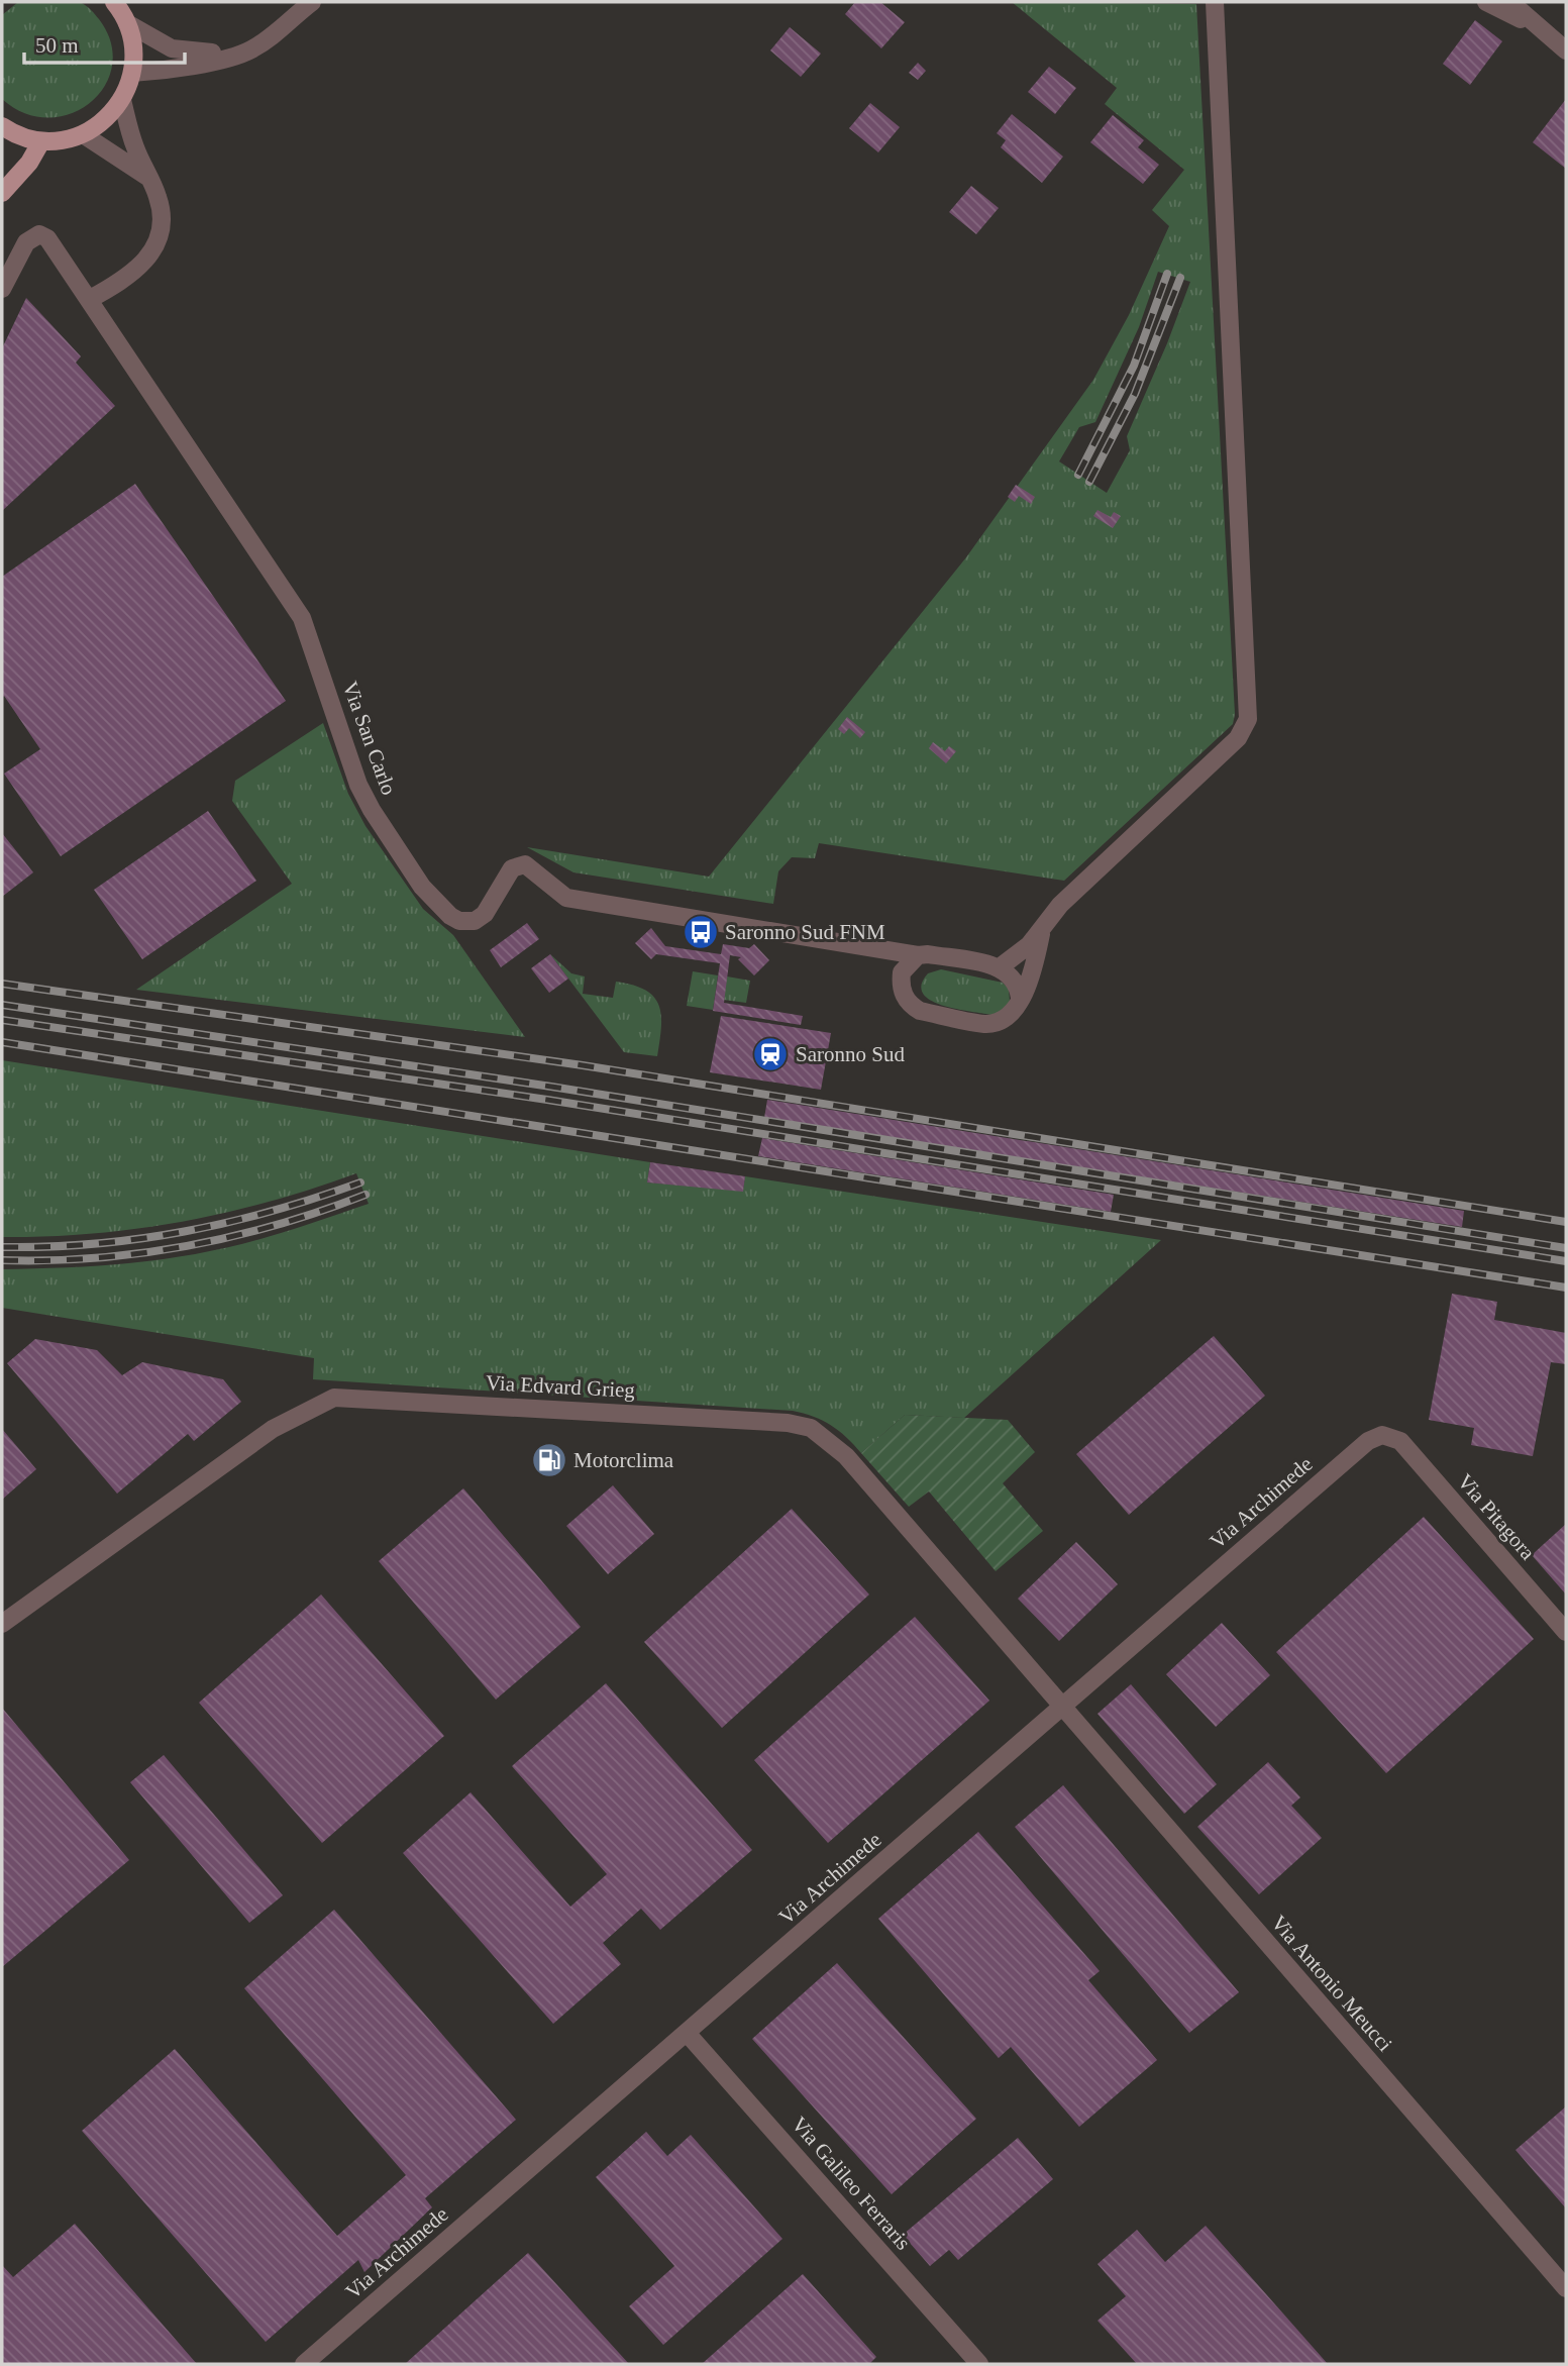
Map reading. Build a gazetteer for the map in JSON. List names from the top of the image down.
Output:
{
  "streets": {
    "street": [
      "Via San Carlo",
      "Via Edvard Grieg",
      "Via Archimede",
      "Via Pitagora",
      "Via Antonio Meucci",
      "Via Galileo Ferraris"
    ]
  },
  "crossings": [
    ["Via Edvard Grieg", "Via Archimede"],
    ["Via Edvard Grieg", "Via Antonio Meucci"],
    ["Via Archimede", "Via Pitagora"],
    ["Via Archimede", "Via Antonio Meucci"],
    ["Via Archimede", "Via Galileo Ferraris"]
  ],
  "places": {
    "bus stop": ["Saronno Sud FNM"],
    "station": ["Saronno Sud"],
    "fuel station": ["Motorclima"]
  },
  "scale_bar": "50 m"
}
